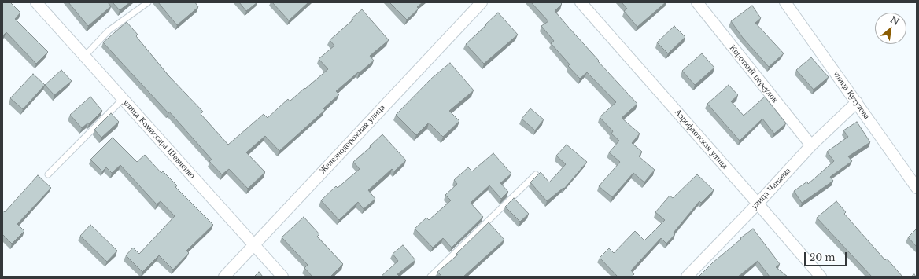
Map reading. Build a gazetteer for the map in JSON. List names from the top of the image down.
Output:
{
  "streets": {
    "street": [
      "Короткий переулок",
      "улица Кутузова",
      "улица Комиссара Шевченко",
      "Железнодорожная улица",
      "Аэрофлотская улица",
      "улица Чапаева"
    ]
  },
  "crossings": [
    ["Короткий переулок", "улица Чапаева"],
    ["улица Кутузова", "улица Чапаева"],
    ["улица Комиссара Шевченко", "Железнодорожная улица"],
    ["Аэрофлотская улица", "улица Чапаева"]
  ],
  "scale_bar": "20 m",
  "north": "top right"
}
